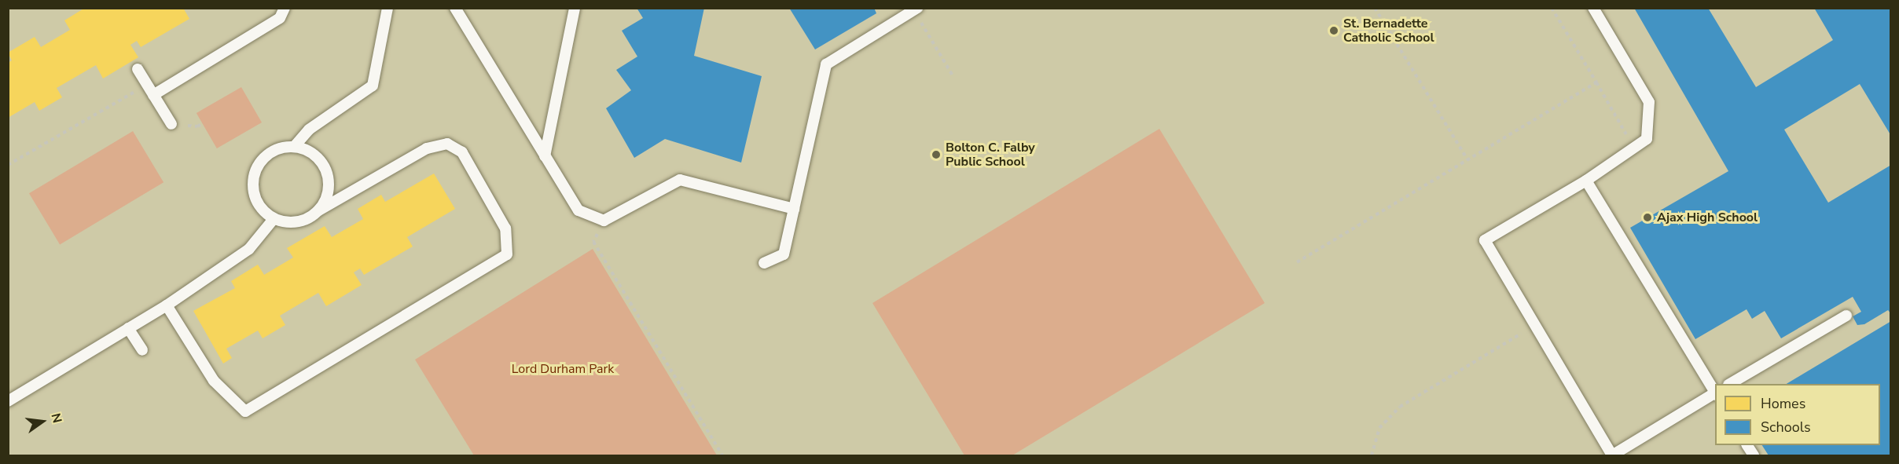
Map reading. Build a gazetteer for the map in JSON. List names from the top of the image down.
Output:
{
  "parks": ["Lord Durham Park"],
  "places": ["St. Bernadette Catholic School", "Bolton C. Falby Public School", "Ajax High School"],
  "legend": ["Homes", "Schools"],
  "north": "right"
}
